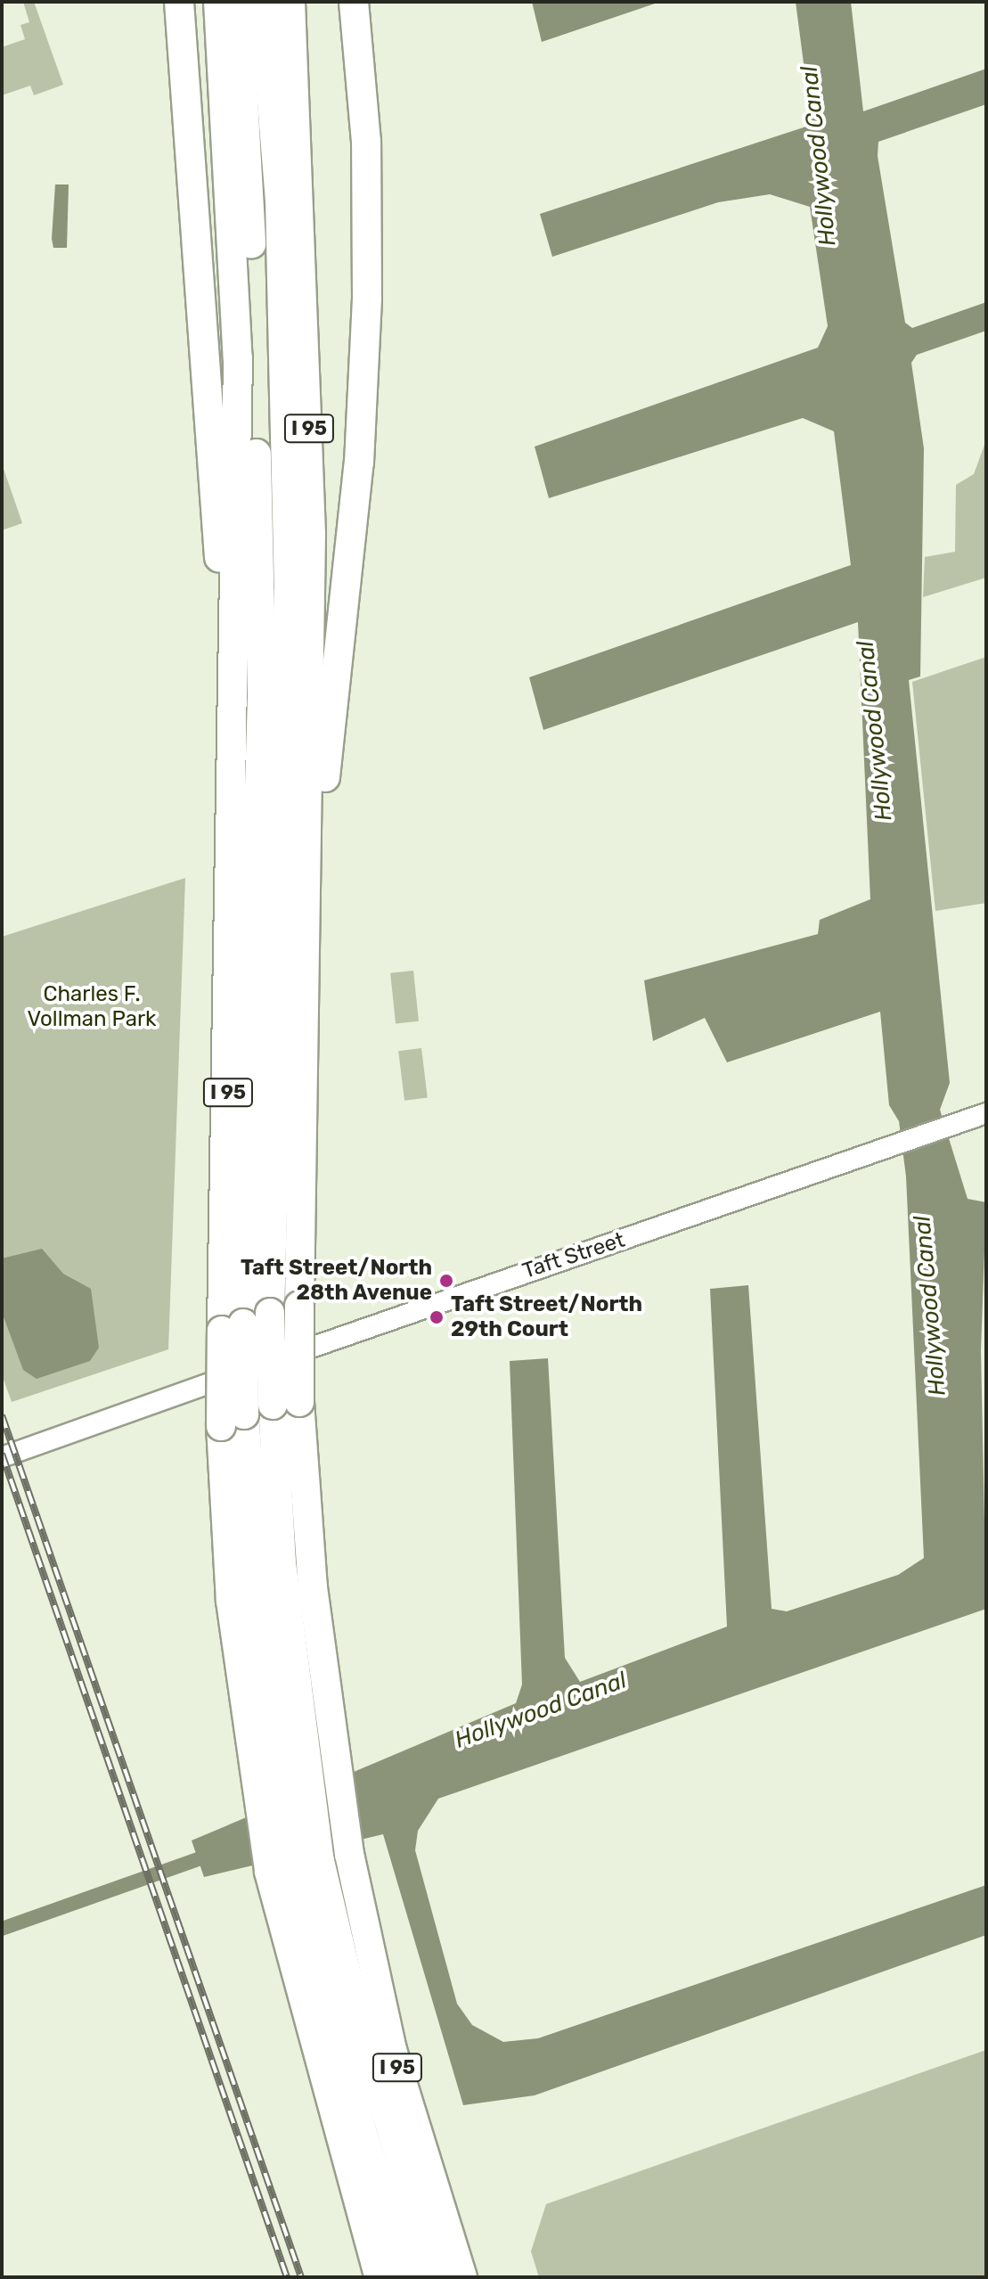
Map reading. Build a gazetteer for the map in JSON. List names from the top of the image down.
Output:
{
  "streets": {
    "highway": ["I 95"],
    "street": ["Taft Street"]
  },
  "water": ["Hollywood Canal"],
  "parks": ["Charles F. Vollman Park"],
  "places": ["Taft Street/North 28th Avenue", "Taft Street/North 29th Court"]
}
